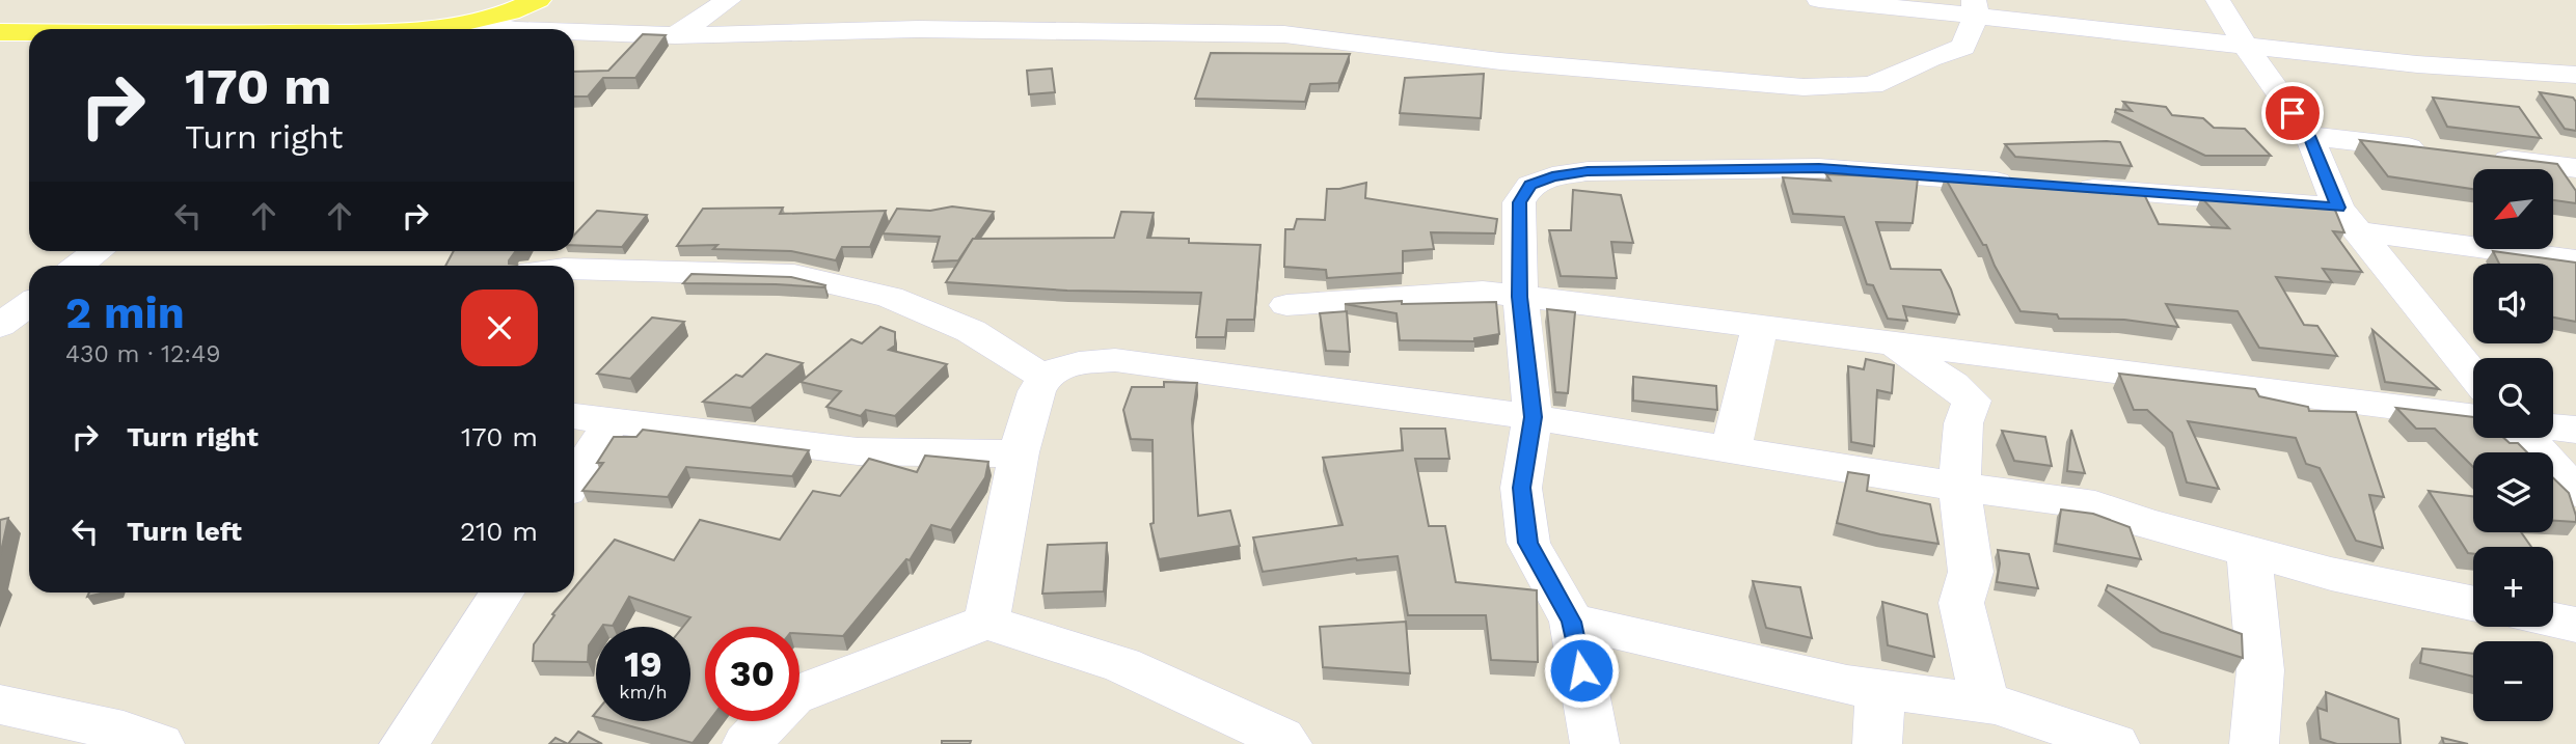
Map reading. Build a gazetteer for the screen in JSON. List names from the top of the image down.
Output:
{
  "north": "bottom left",
  "page": {
    "turn": ["170 m", "Turn right"],
    "map_buttons": ["+", "−"],
    "heading": ["2 min", "430 m · 12:49"],
    "list": [
      {
        "name": "Turn right",
        "value": "170 m"
      },
      {
        "name": "Turn left",
        "value": "210 m"
      }
    ],
    "speed": "19 km/h",
    "limit": "30"
  }
}
